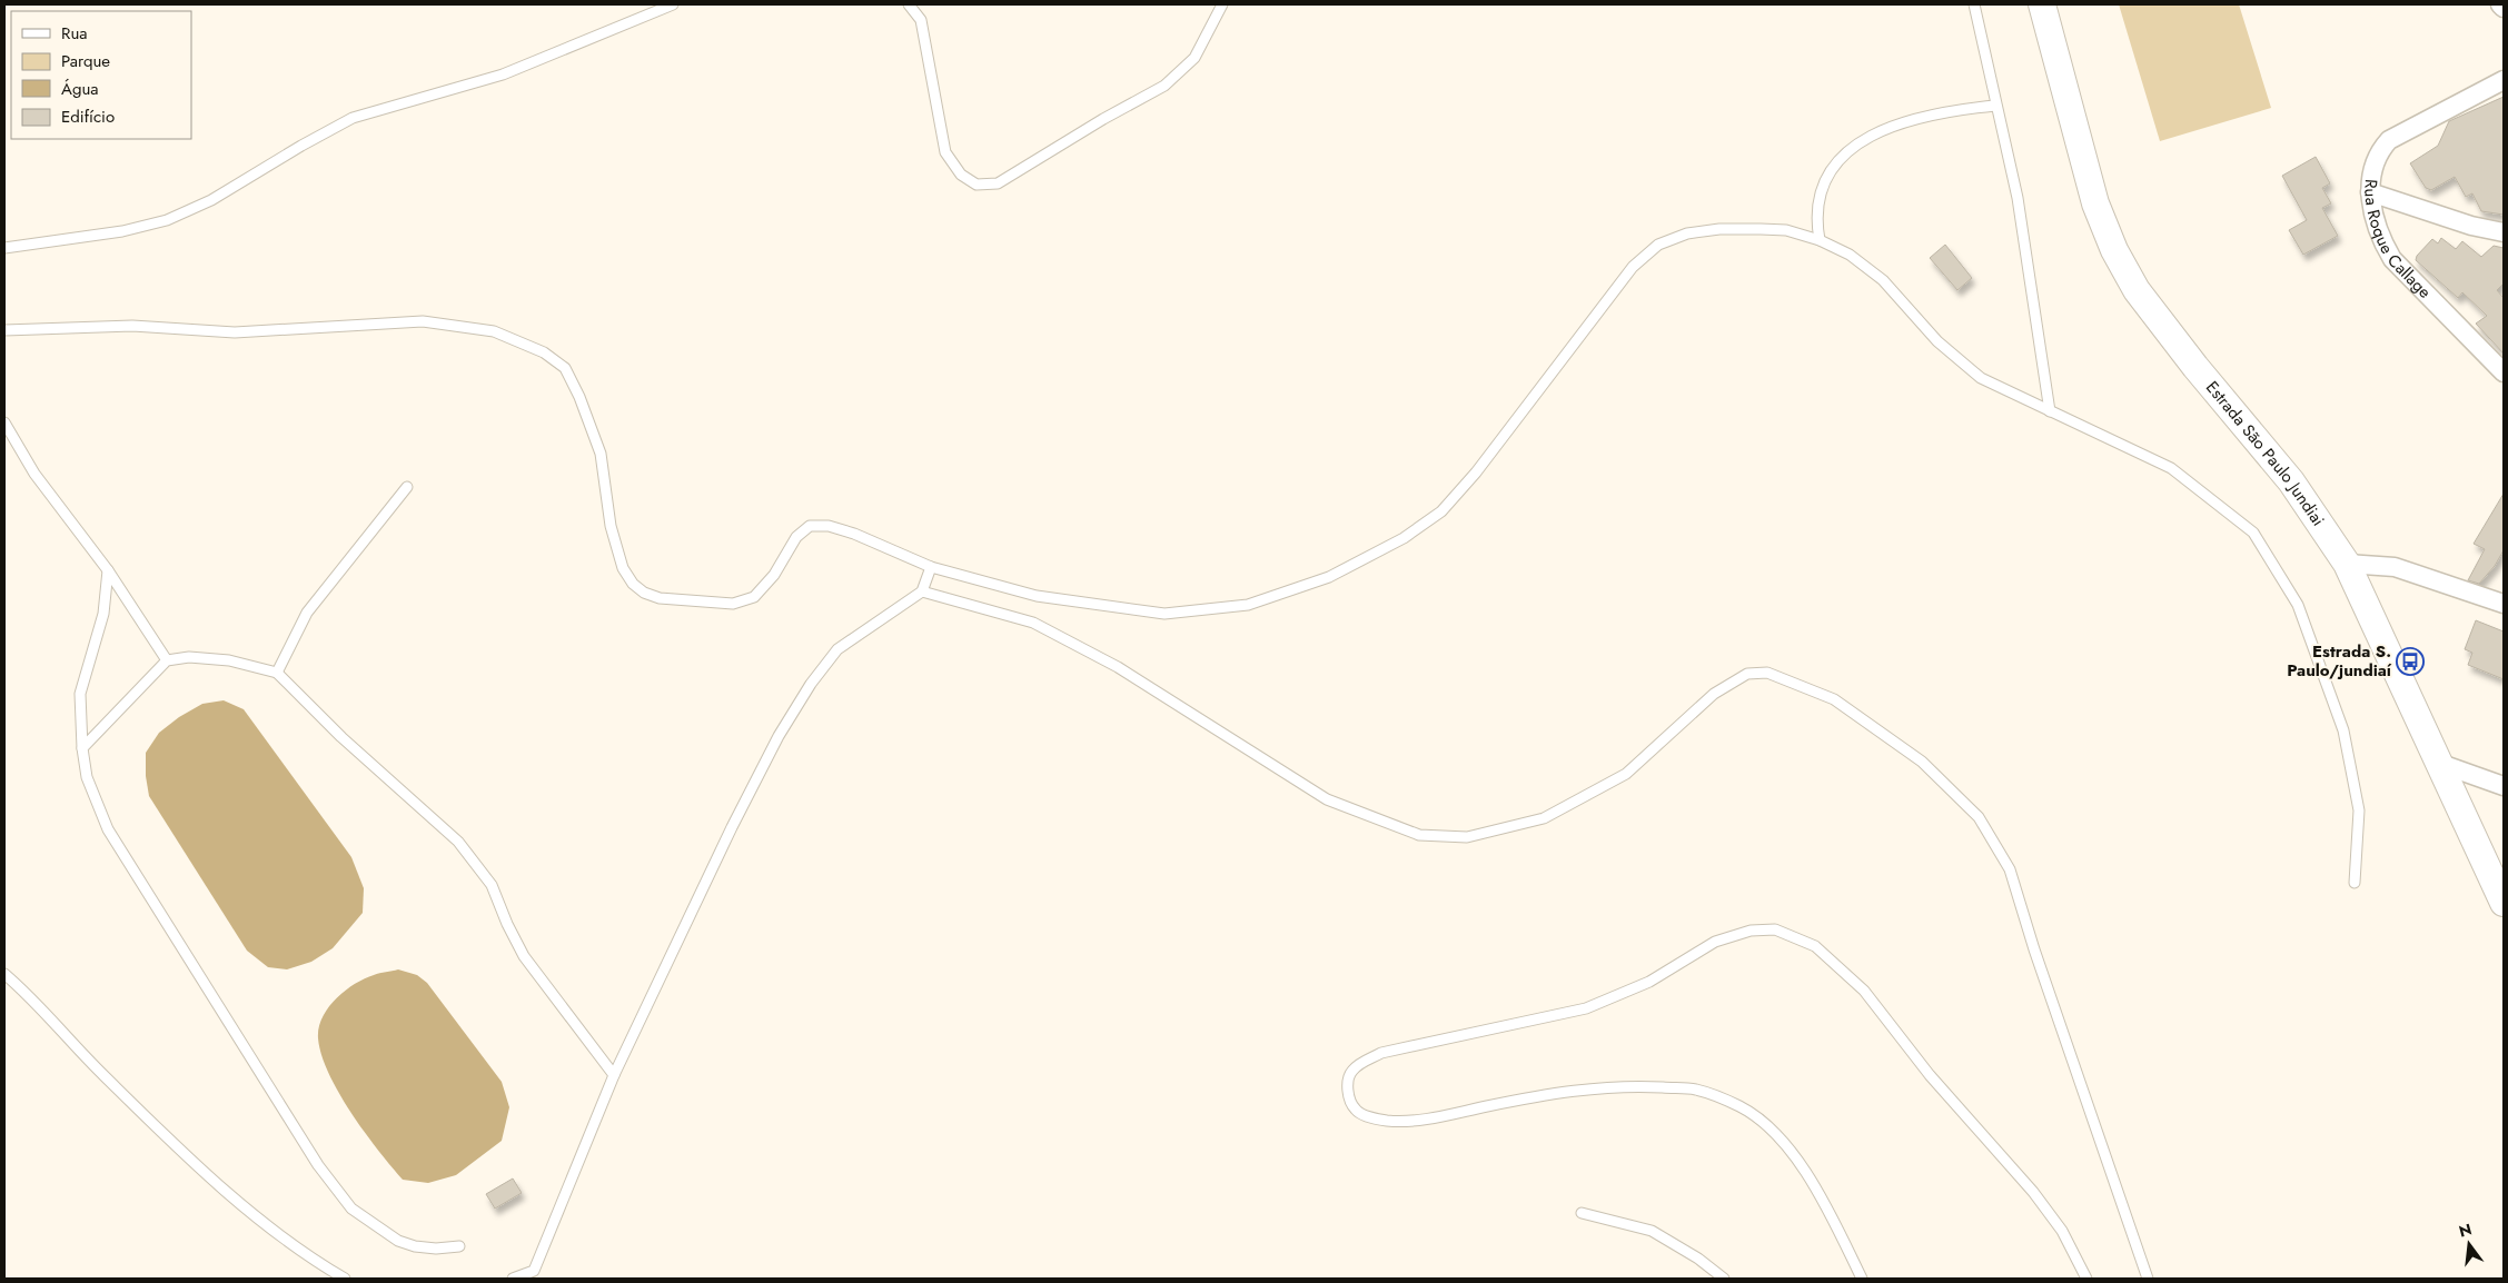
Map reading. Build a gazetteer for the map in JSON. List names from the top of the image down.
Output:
{
  "streets": {
    "main road": ["Estrada São Paulo Jundiai"],
    "street": ["Rua Roque Callage"]
  },
  "places": {
    "bus stop": ["Estrada S. Paulo/jundiaí"]
  },
  "legend": [
    "Rua",
    "Parque",
    "Água",
    "Edifício"
  ],
  "north": "top"
}
